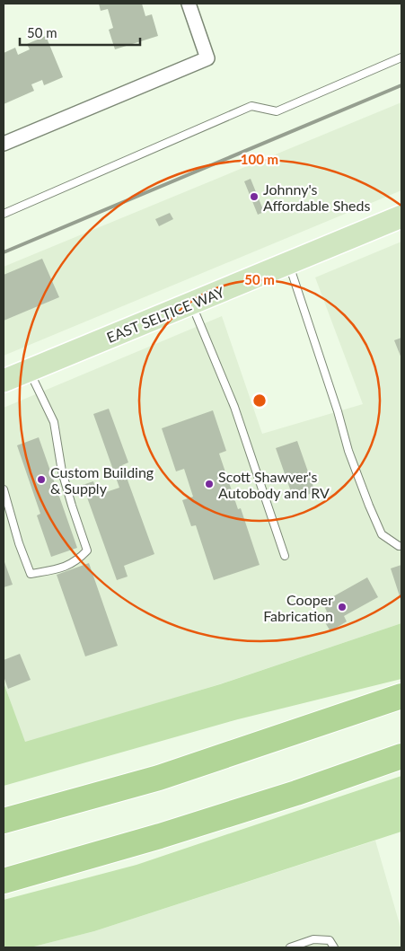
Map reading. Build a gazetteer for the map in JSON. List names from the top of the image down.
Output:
{
  "streets": {
    "main road": ["EAST SELTICE WAY"]
  },
  "places": [
    "Johnny's Affordable Sheds",
    "Custom Building & Supply",
    "Scott Shawver's Autobody and RV",
    "Cooper Fabrication"
  ],
  "scale_bar": "50 m",
  "rings": ["100 m", "50 m"]
}
